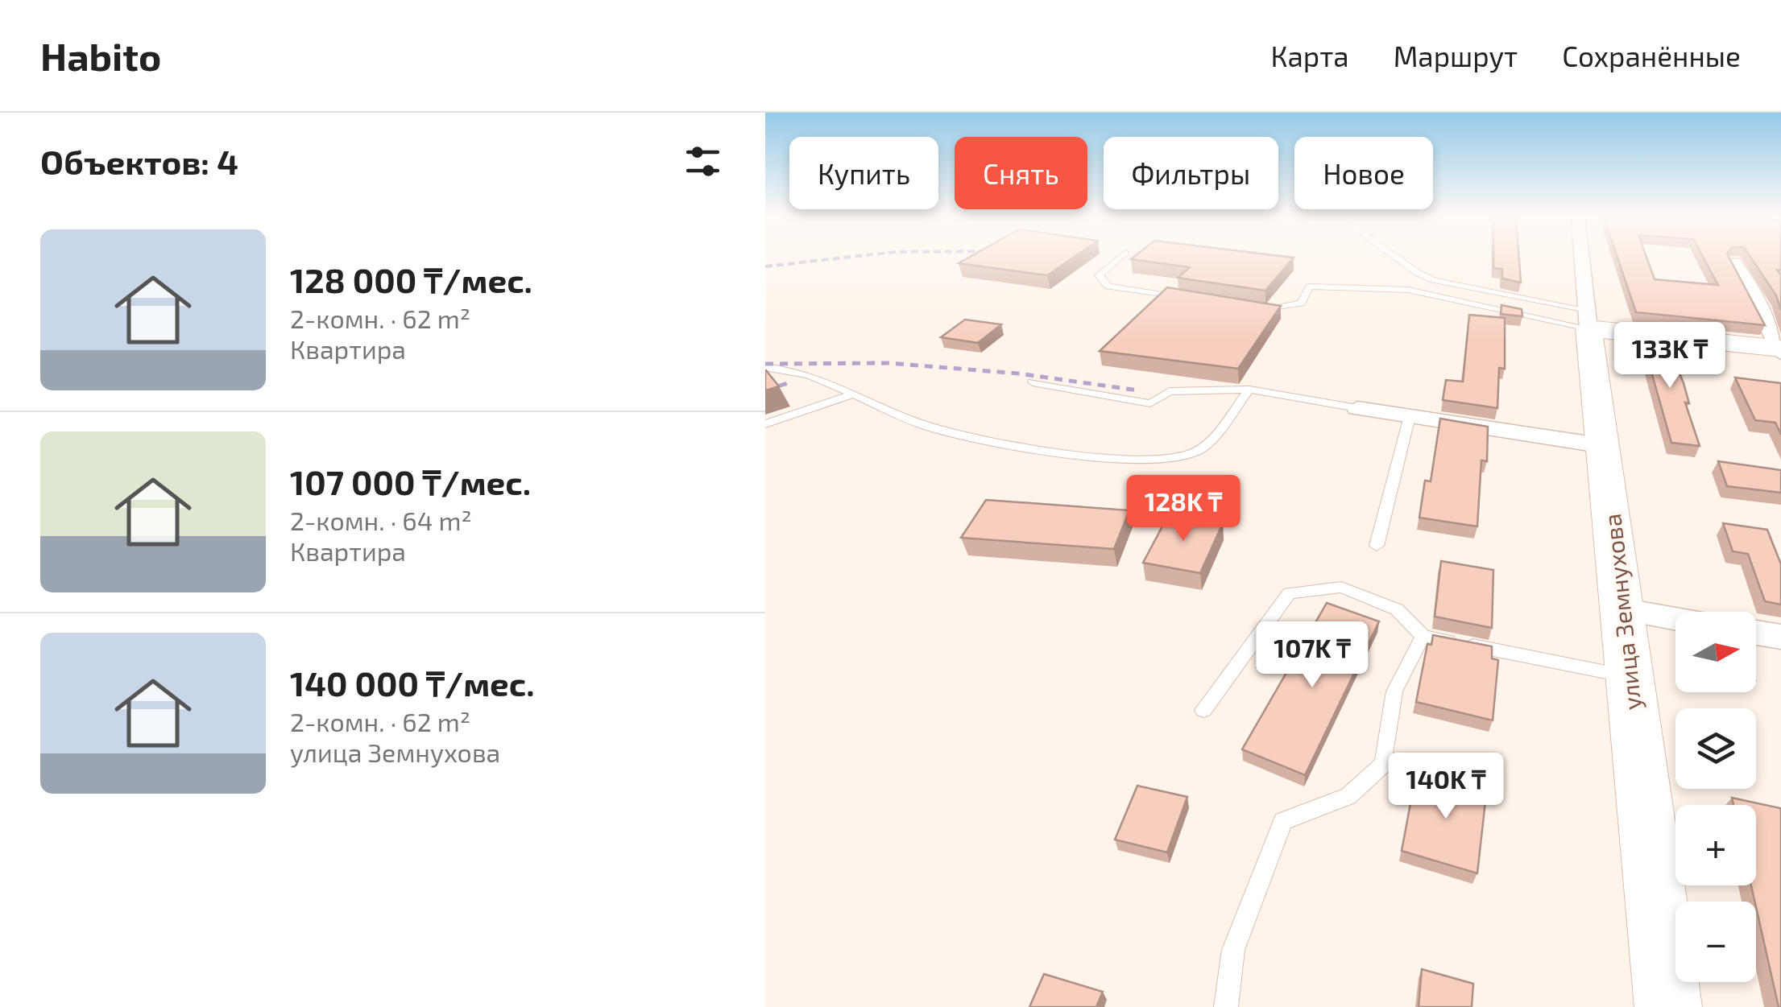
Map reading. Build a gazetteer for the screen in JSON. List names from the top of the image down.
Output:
{
  "streets": {
    "street": ["улица Земнухова"]
  },
  "north": "right",
  "page": {
    "header": "Habito",
    "nav": ["Карта", "Маршрут", "Сохранённые"],
    "heading": "Объектов: 4",
    "chip": [
      "Купить",
      "Снять",
      "Фильтры",
      "Новое"
    ],
    "list": [
      {
        "name": "128 000 ₸/мес.",
        "note": "2-комн. · 62 m² · Квартира"
      },
      {
        "name": "107 000 ₸/мес.",
        "note": "2-комн. · 64 m² · Квартира"
      },
      {
        "name": "140 000 ₸/мес.",
        "note": "2-комн. · 62 m² · улица Земнухова"
      }
    ],
    "price": [
      "133K ₸",
      "128K ₸",
      "107K ₸",
      "140K ₸"
    ],
    "map_buttons": ["+", "−"]
  }
}
